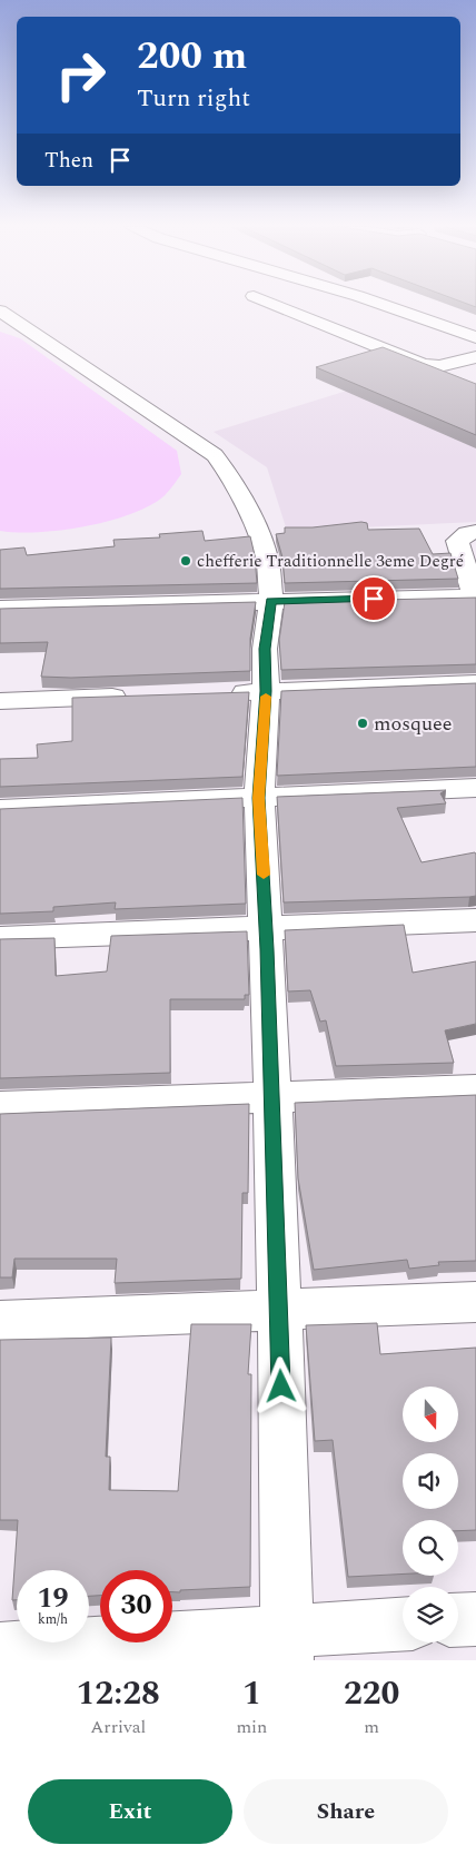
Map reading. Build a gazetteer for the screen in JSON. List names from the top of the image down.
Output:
{
  "places": ["chefferie Traditionnelle 3eme Degré", "mosquee"],
  "north": "bottom",
  "page": {
    "turn": ["200 m", "Turn right"],
    "then": "Then",
    "speed": "19 km/h",
    "limit": "30",
    "eta": [
      "12:28",
      "Arrival",
      "1",
      "min",
      "220",
      "m"
    ],
    "buttons": ["Exit", "Share"]
  }
}
